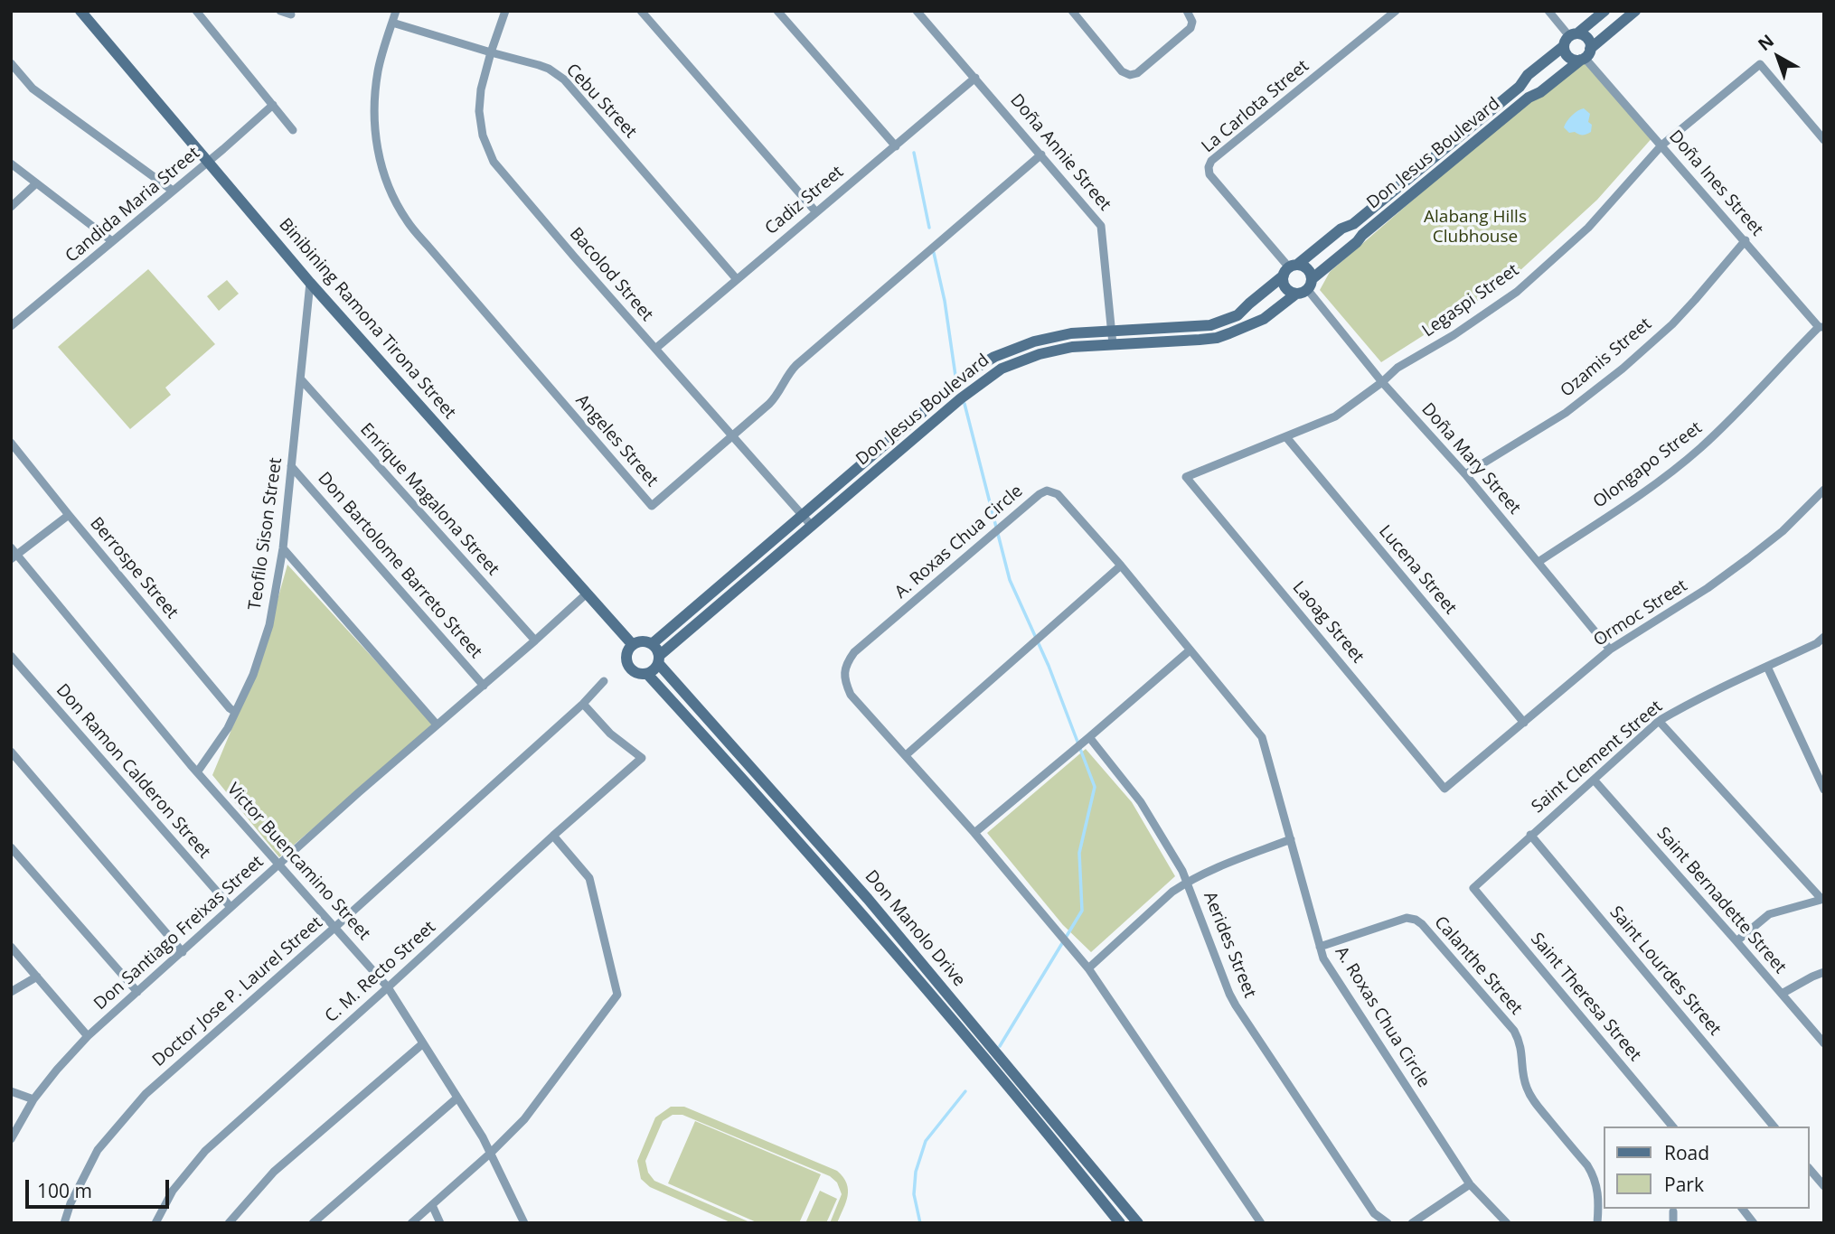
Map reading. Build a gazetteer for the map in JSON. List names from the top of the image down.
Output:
{
  "streets": {
    "street": [
      "Cebu Street",
      "La Carlota Street",
      "Doña Annie Street",
      "Don Jesus Boulevard",
      "Doña Ines Street",
      "Cadiz Street",
      "Candida Maria Street",
      "Bacolod Street",
      "Legaspi Street",
      "Binibining Ramona Tirona Street",
      "Ozamis Street",
      "Angeles Street",
      "Doña Mary Street",
      "Olongapo Street",
      "Enrique Magalona Street",
      "Teofilo Sison Street",
      "A. Roxas Chua Circle",
      "Don Bartolome Barreto Street",
      "Berrospe Street",
      "Lucena Street",
      "Ormoc Street",
      "Laoag Street",
      "Saint Clement Street",
      "Don Ramon Calderon Street",
      "Victor Buencamino Street",
      "Saint Bernadette Street",
      "Don Manolo Drive",
      "Don Santiago Freixas Street",
      "Aerides Street",
      "Calanthe Street",
      "Saint Lourdes Street",
      "C. M. Recto Street",
      "Doctor Jose P. Laurel Street",
      "Saint Theresa Street"
    ]
  },
  "crossings": [
    ["Cebu Street", "Cadiz Street"],
    ["Cebu Street", "Bacolod Street"],
    ["Cebu Street", "Angeles Street"],
    ["La Carlota Street", "Don Jesus Boulevard"],
    ["Doña Annie Street", "Don Jesus Boulevard"],
    ["Doña Annie Street", "Cadiz Street"],
    ["Doña Annie Street", "Angeles Street"],
    ["Don Jesus Boulevard", "Doña Ines Street"],
    ["Don Jesus Boulevard", "Bacolod Street"],
    ["Don Jesus Boulevard", "Binibining Ramona Tirona Street"],
    ["Don Jesus Boulevard", "Doña Mary Street"],
    ["Don Jesus Boulevard", "Don Manolo Drive"],
    ["Doña Ines Street", "Legaspi Street"],
    ["Doña Ines Street", "Ozamis Street"],
    ["Doña Ines Street", "Olongapo Street"],
    ["Cadiz Street", "Bacolod Street"],
    ["Candida Maria Street", "Binibining Ramona Tirona Street"],
    ["Bacolod Street", "Angeles Street"],
    ["Legaspi Street", "Doña Mary Street"],
    ["Legaspi Street", "Lucena Street"],
    ["Legaspi Street", "Laoag Street"],
    ["Binibining Ramona Tirona Street", "Teofilo Sison Street"],
    ["Binibining Ramona Tirona Street", "Don Manolo Drive"],
    ["Binibining Ramona Tirona Street", "Don Santiago Freixas Street"],
    ["Ozamis Street", "Doña Mary Street"],
    ["Doña Mary Street", "Olongapo Street"],
    ["Doña Mary Street", "Ormoc Street"],
    ["Enrique Magalona Street", "Teofilo Sison Street"],
    ["Enrique Magalona Street", "Don Santiago Freixas Street"],
    ["Teofilo Sison Street", "Don Bartolome Barreto Street"],
    ["Teofilo Sison Street", "Berrospe Street"],
    ["Teofilo Sison Street", "Victor Buencamino Street"],
    ["A. Roxas Chua Circle", "Calanthe Street"],
    ["Don Bartolome Barreto Street", "Don Santiago Freixas Street"],
    ["Lucena Street", "Ormoc Street"],
    ["Ormoc Street", "Laoag Street"],
    ["Saint Clement Street", "Saint Bernadette Street"],
    ["Saint Clement Street", "Saint Lourdes Street"],
    ["Saint Clement Street", "Saint Theresa Street"],
    ["Don Ramon Calderon Street", "Don Santiago Freixas Street"],
    ["Victor Buencamino Street", "Don Santiago Freixas Street"],
    ["Victor Buencamino Street", "C. M. Recto Street"],
    ["Victor Buencamino Street", "Doctor Jose P. Laurel Street"],
    ["C. M. Recto Street", "Doctor Jose P. Laurel Street"]
  ],
  "parks": ["Alabang Hills Clubhouse"],
  "legend": ["Road", "Park"],
  "scale_bar": "100 m",
  "north": "top left"
}
